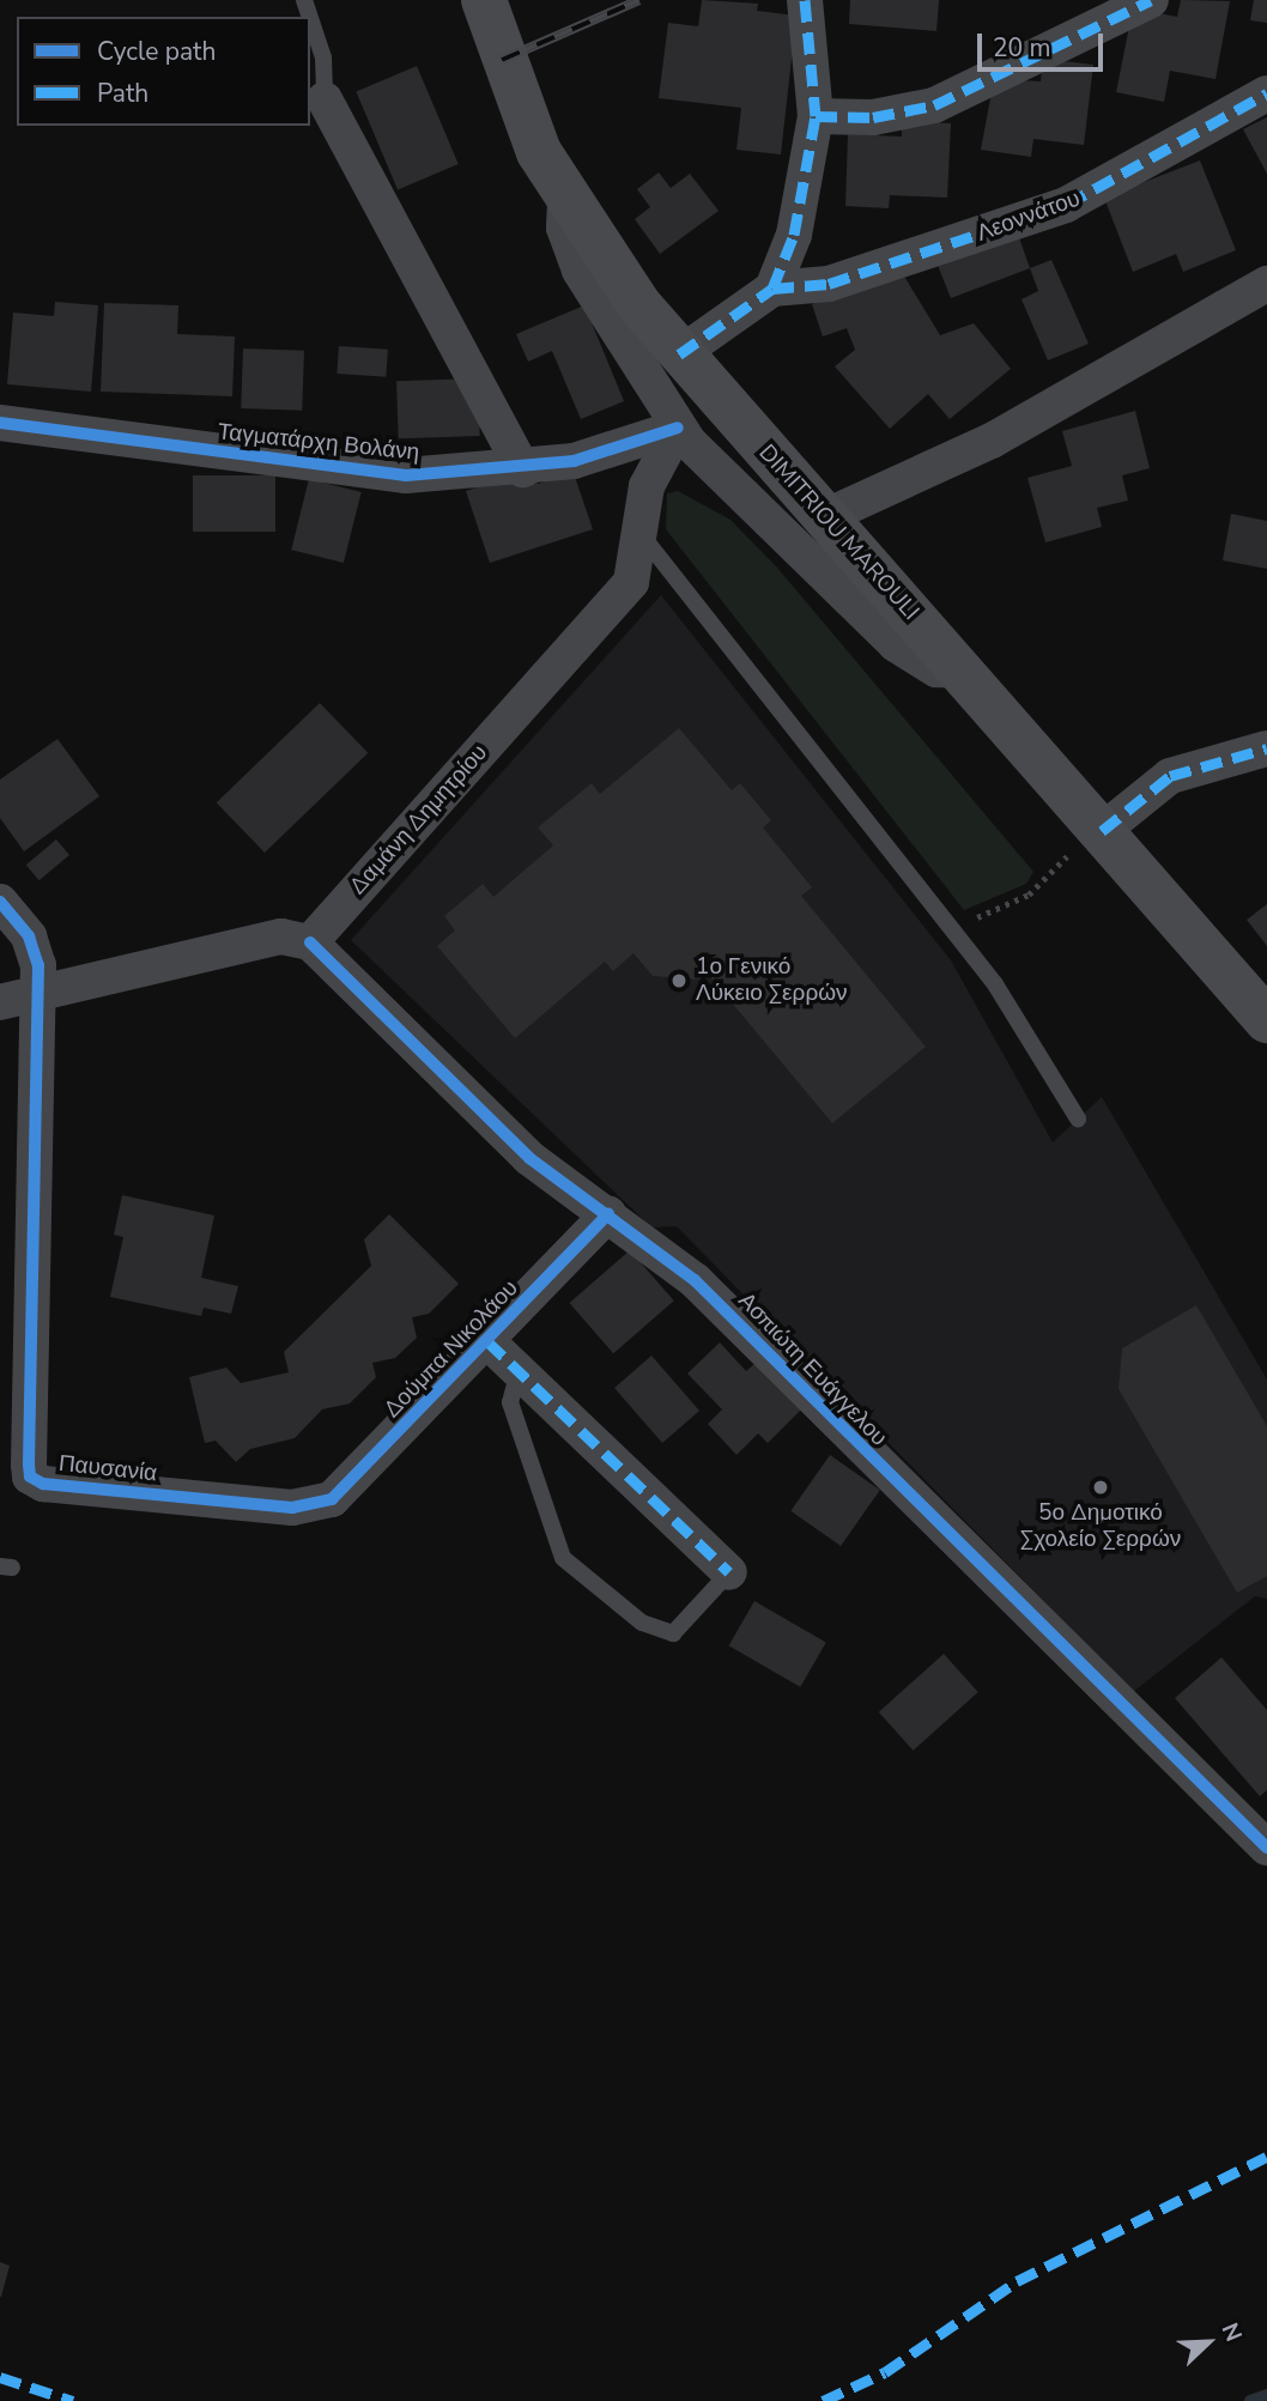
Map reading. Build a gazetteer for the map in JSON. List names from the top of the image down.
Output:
{
  "streets": {
    "main road": ["DIMITRIOU MAROULI"],
    "street": [
      "Λεοννάτου",
      "Ταγματάρχη Βολάνη",
      "Δαμάνη Δημητρίου",
      "Δούμπα Νικολάου",
      "Ασπιώτη Ευάγγελου",
      "Παυσανία"
    ]
  },
  "crossings": [
    ["Ταγματάρχη Βολάνη", "Δαμάνη Δημητρίου"],
    ["Δαμάνη Δημητρίου", "Ασπιώτη Ευάγγελου"],
    ["Δούμπα Νικολάου", "Ασπιώτη Ευάγγελου"],
    ["Δούμπα Νικολάου", "Παυσανία"]
  ],
  "places": ["1ο Γενικό Λύκειο Σερρών", "5ο Δημοτικό Σχολείο Σερρών"],
  "legend": ["Cycle path", "Path"],
  "scale_bar": "20 m",
  "north": "top right"
}
